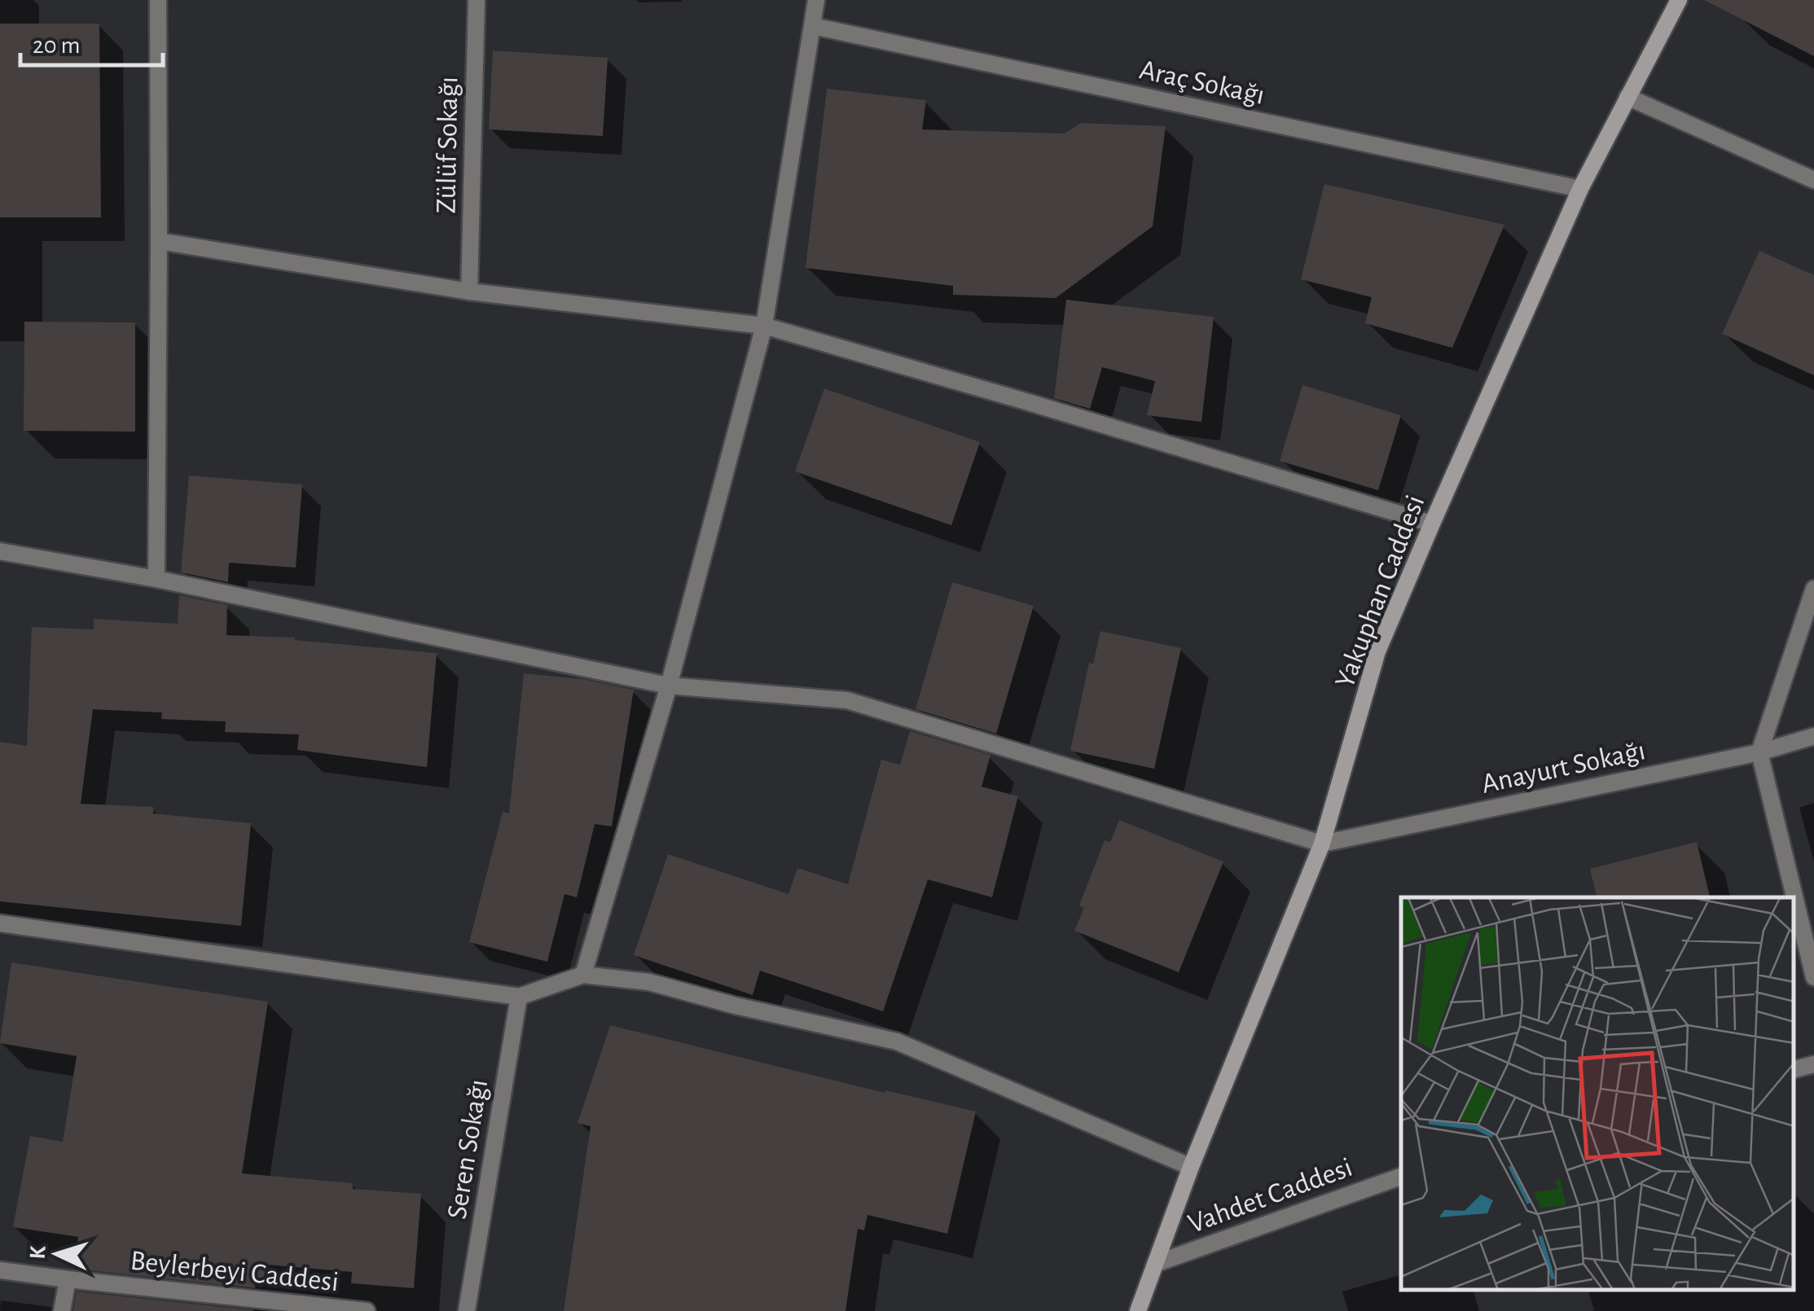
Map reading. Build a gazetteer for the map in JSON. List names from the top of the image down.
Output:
{
  "streets": {
    "street": [
      "Araç Sokağı",
      "Zülüf Sokağı",
      "Yakuphan Caddesi",
      "Anayurt Sokağı",
      "Seren Sokağı",
      "Vahdet Caddesi",
      "Beylerbeyi Caddesi"
    ]
  },
  "crossings": [
    ["Araç Sokağı", "Yakuphan Caddesi"],
    ["Yakuphan Caddesi", "Anayurt Sokağı"],
    ["Yakuphan Caddesi", "Vahdet Caddesi"]
  ],
  "scale_bar": "20 m",
  "north": "left"
}
